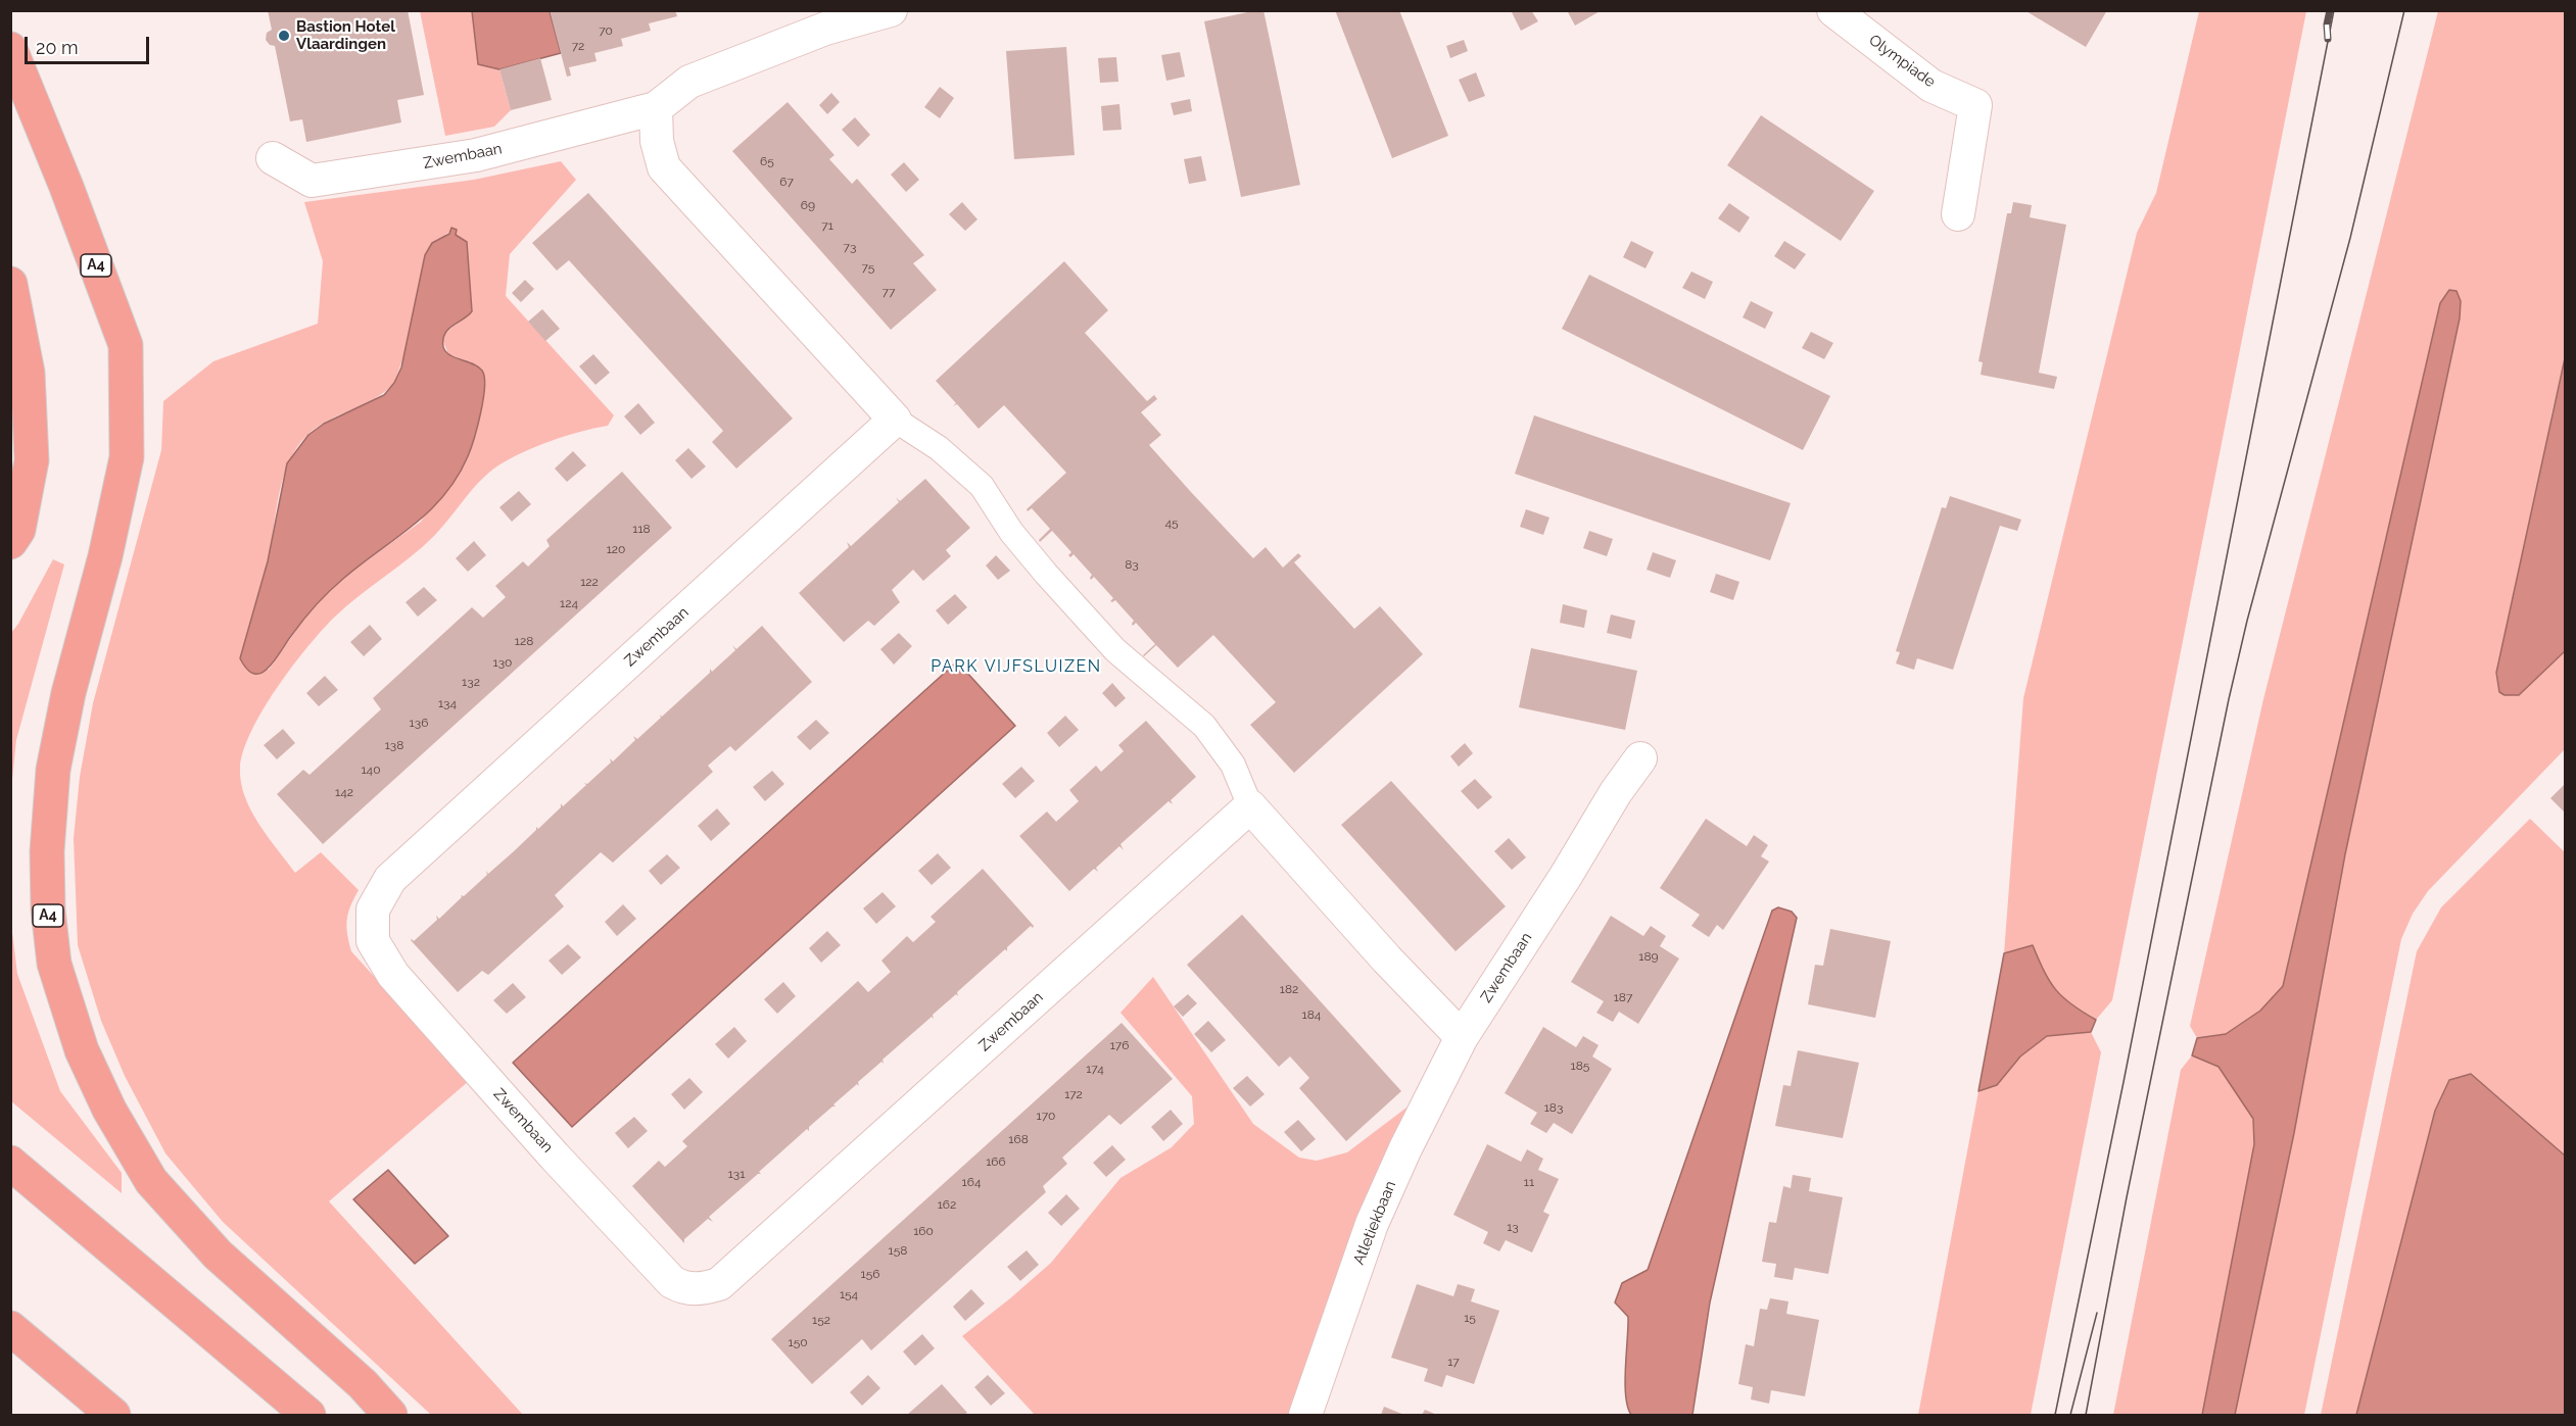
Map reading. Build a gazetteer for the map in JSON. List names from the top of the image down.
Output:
{
  "streets": {
    "highway": ["A4"],
    "street": ["Olympiade", "Zwembaan", "Atletiekbaan"]
  },
  "crossings": [
    ["Zwembaan", "Atletiekbaan"]
  ],
  "districts": ["PARK VIJFSLUIZEN"],
  "places": ["Bastion Hotel Vlaardingen"],
  "house_numbers": [
    "70",
    "72",
    "65",
    "67",
    "69",
    "71",
    "73",
    "75",
    "77",
    "45",
    "118",
    "120",
    "83",
    "122",
    "124",
    "128",
    "130",
    "132",
    "134",
    "136",
    "138",
    "140",
    "142",
    "189",
    "182",
    "187",
    "184",
    "176",
    "185",
    "174",
    "172",
    "183",
    "170",
    "168",
    "166",
    "131",
    "164",
    "11",
    "162",
    "13",
    "160",
    "158",
    "156",
    "154",
    "15",
    "152",
    "150",
    "17"
  ],
  "scale_bar": "20 m"
}
